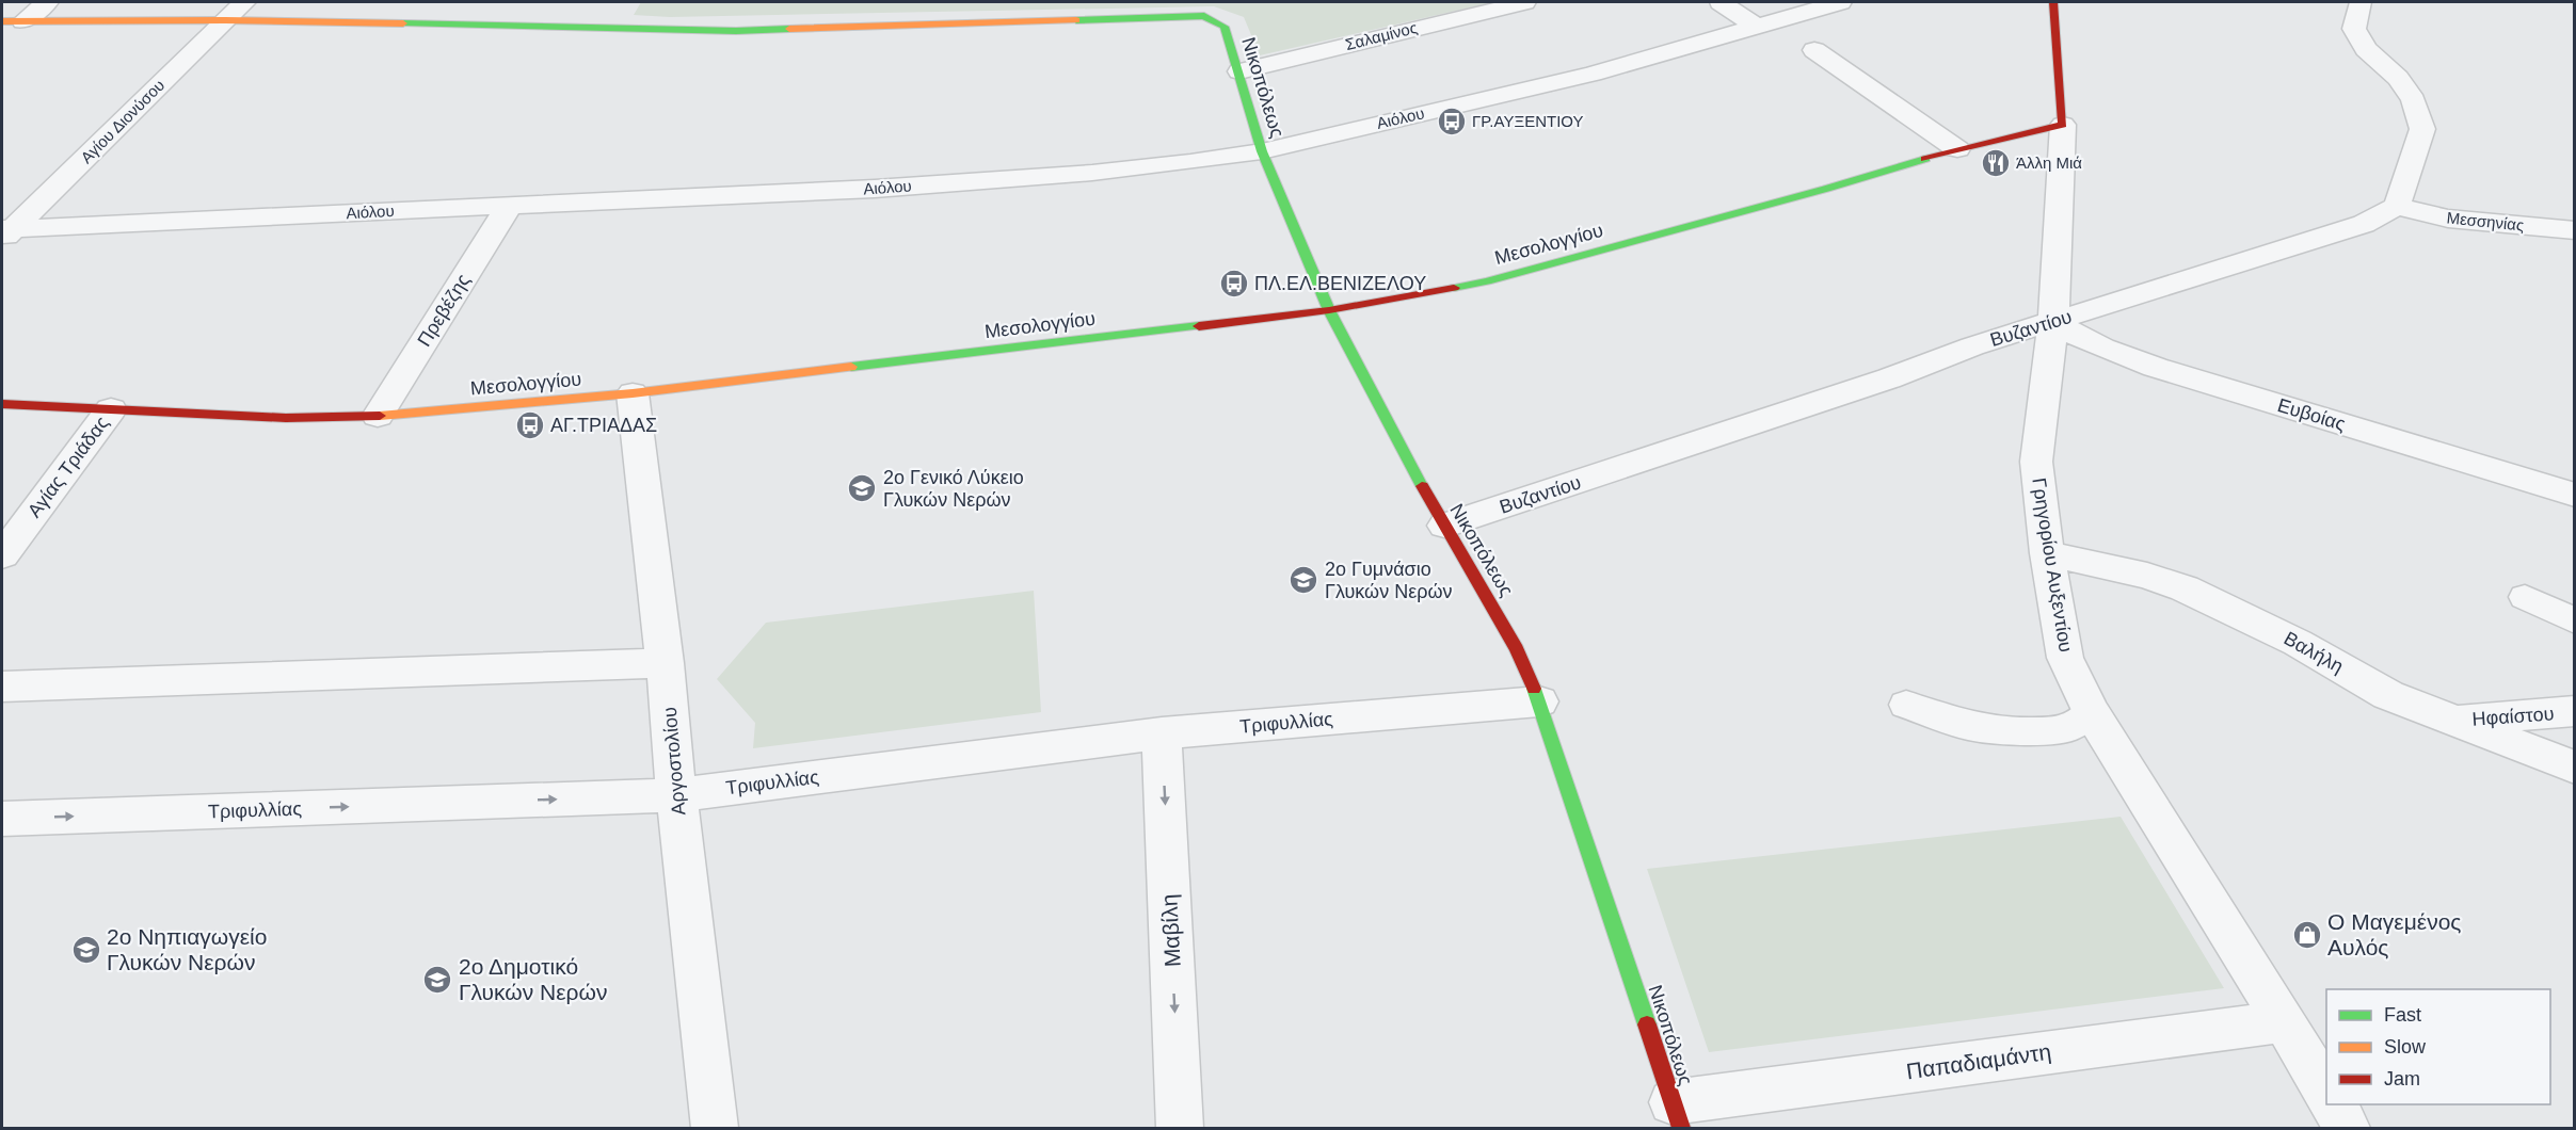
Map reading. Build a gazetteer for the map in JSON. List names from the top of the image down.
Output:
{
  "streets": {
    "street": [
      "Σαλαμίνος",
      "Νικοπόλεως",
      "Αιόλου",
      "Αγίου Διονύσου",
      "Μεσσηνίας",
      "Μεσολογγίου",
      "Πρεβέζης",
      "Βυζαντίου",
      "Ευβοίας",
      "Αγίας Τριάδας",
      "Γρηγορίου Αυξεντίου",
      "Βαλήλη",
      "Ηφαίστου",
      "Τριφυλλίας",
      "Αργοστολίου",
      "Μαβίλη",
      "Παπαδιαμάντη"
    ]
  },
  "crossings": [
    ["Σαλαμίνος", "Νικοπόλεως"],
    ["Νικοπόλεως", "Αιόλου"],
    ["Νικοπόλεως", "Αγίου Διονύσου"],
    ["Νικοπόλεως", "Μεσολογγίου"],
    ["Νικοπόλεως", "Βυζαντίου"],
    ["Νικοπόλεως", "Τριφυλλίας"],
    ["Νικοπόλεως", "Παπαδιαμάντη"],
    ["Αιόλου", "Αγίου Διονύσου"],
    ["Αιόλου", "Πρεβέζης"],
    ["Μεσσηνίας", "Βυζαντίου"],
    ["Μεσολογγίου", "Πρεβέζης"],
    ["Μεσολογγίου", "Αγίας Τριάδας"],
    ["Μεσολογγίου", "Γρηγορίου Αυξεντίου"],
    ["Μεσολογγίου", "Αργοστολίου"],
    ["Βυζαντίου", "Ευβοίας"],
    ["Βυζαντίου", "Γρηγορίου Αυξεντίου"],
    ["Ευβοίας", "Γρηγορίου Αυξεντίου"],
    ["Γρηγορίου Αυξεντίου", "Βαλήλη"],
    ["Γρηγορίου Αυξεντίου", "Παπαδιαμάντη"],
    ["Βαλήλη", "Ηφαίστου"],
    ["Τριφυλλίας", "Αργοστολίου"],
    ["Τριφυλλίας", "Μαβίλη"]
  ],
  "one_way": ["Μαβίλη"],
  "places": {
    "bus stop": ["ΓΡ.ΑΥΞΕΝΤΙΟΥ", "ΠΛ.ΕΛ.ΒΕΝΙΖΕΛΟΥ", "ΑΓ.ΤΡΙΑΔΑΣ"],
    "restaurant": ["Άλλη Μιά"],
    "school or university": [
      "2ο Γενικό Λύκειο Γλυκών Νερών",
      "2ο Γυμνάσιο Γλυκών Νερών",
      "2ο Νηπιαγωγείο Γλυκών Νερών",
      "2ο Δημοτικό Γλυκών Νερών"
    ],
    "shop": ["Ο Μαγεμένος Αυλός"]
  },
  "legend": ["Fast", "Slow", "Jam"]
}
